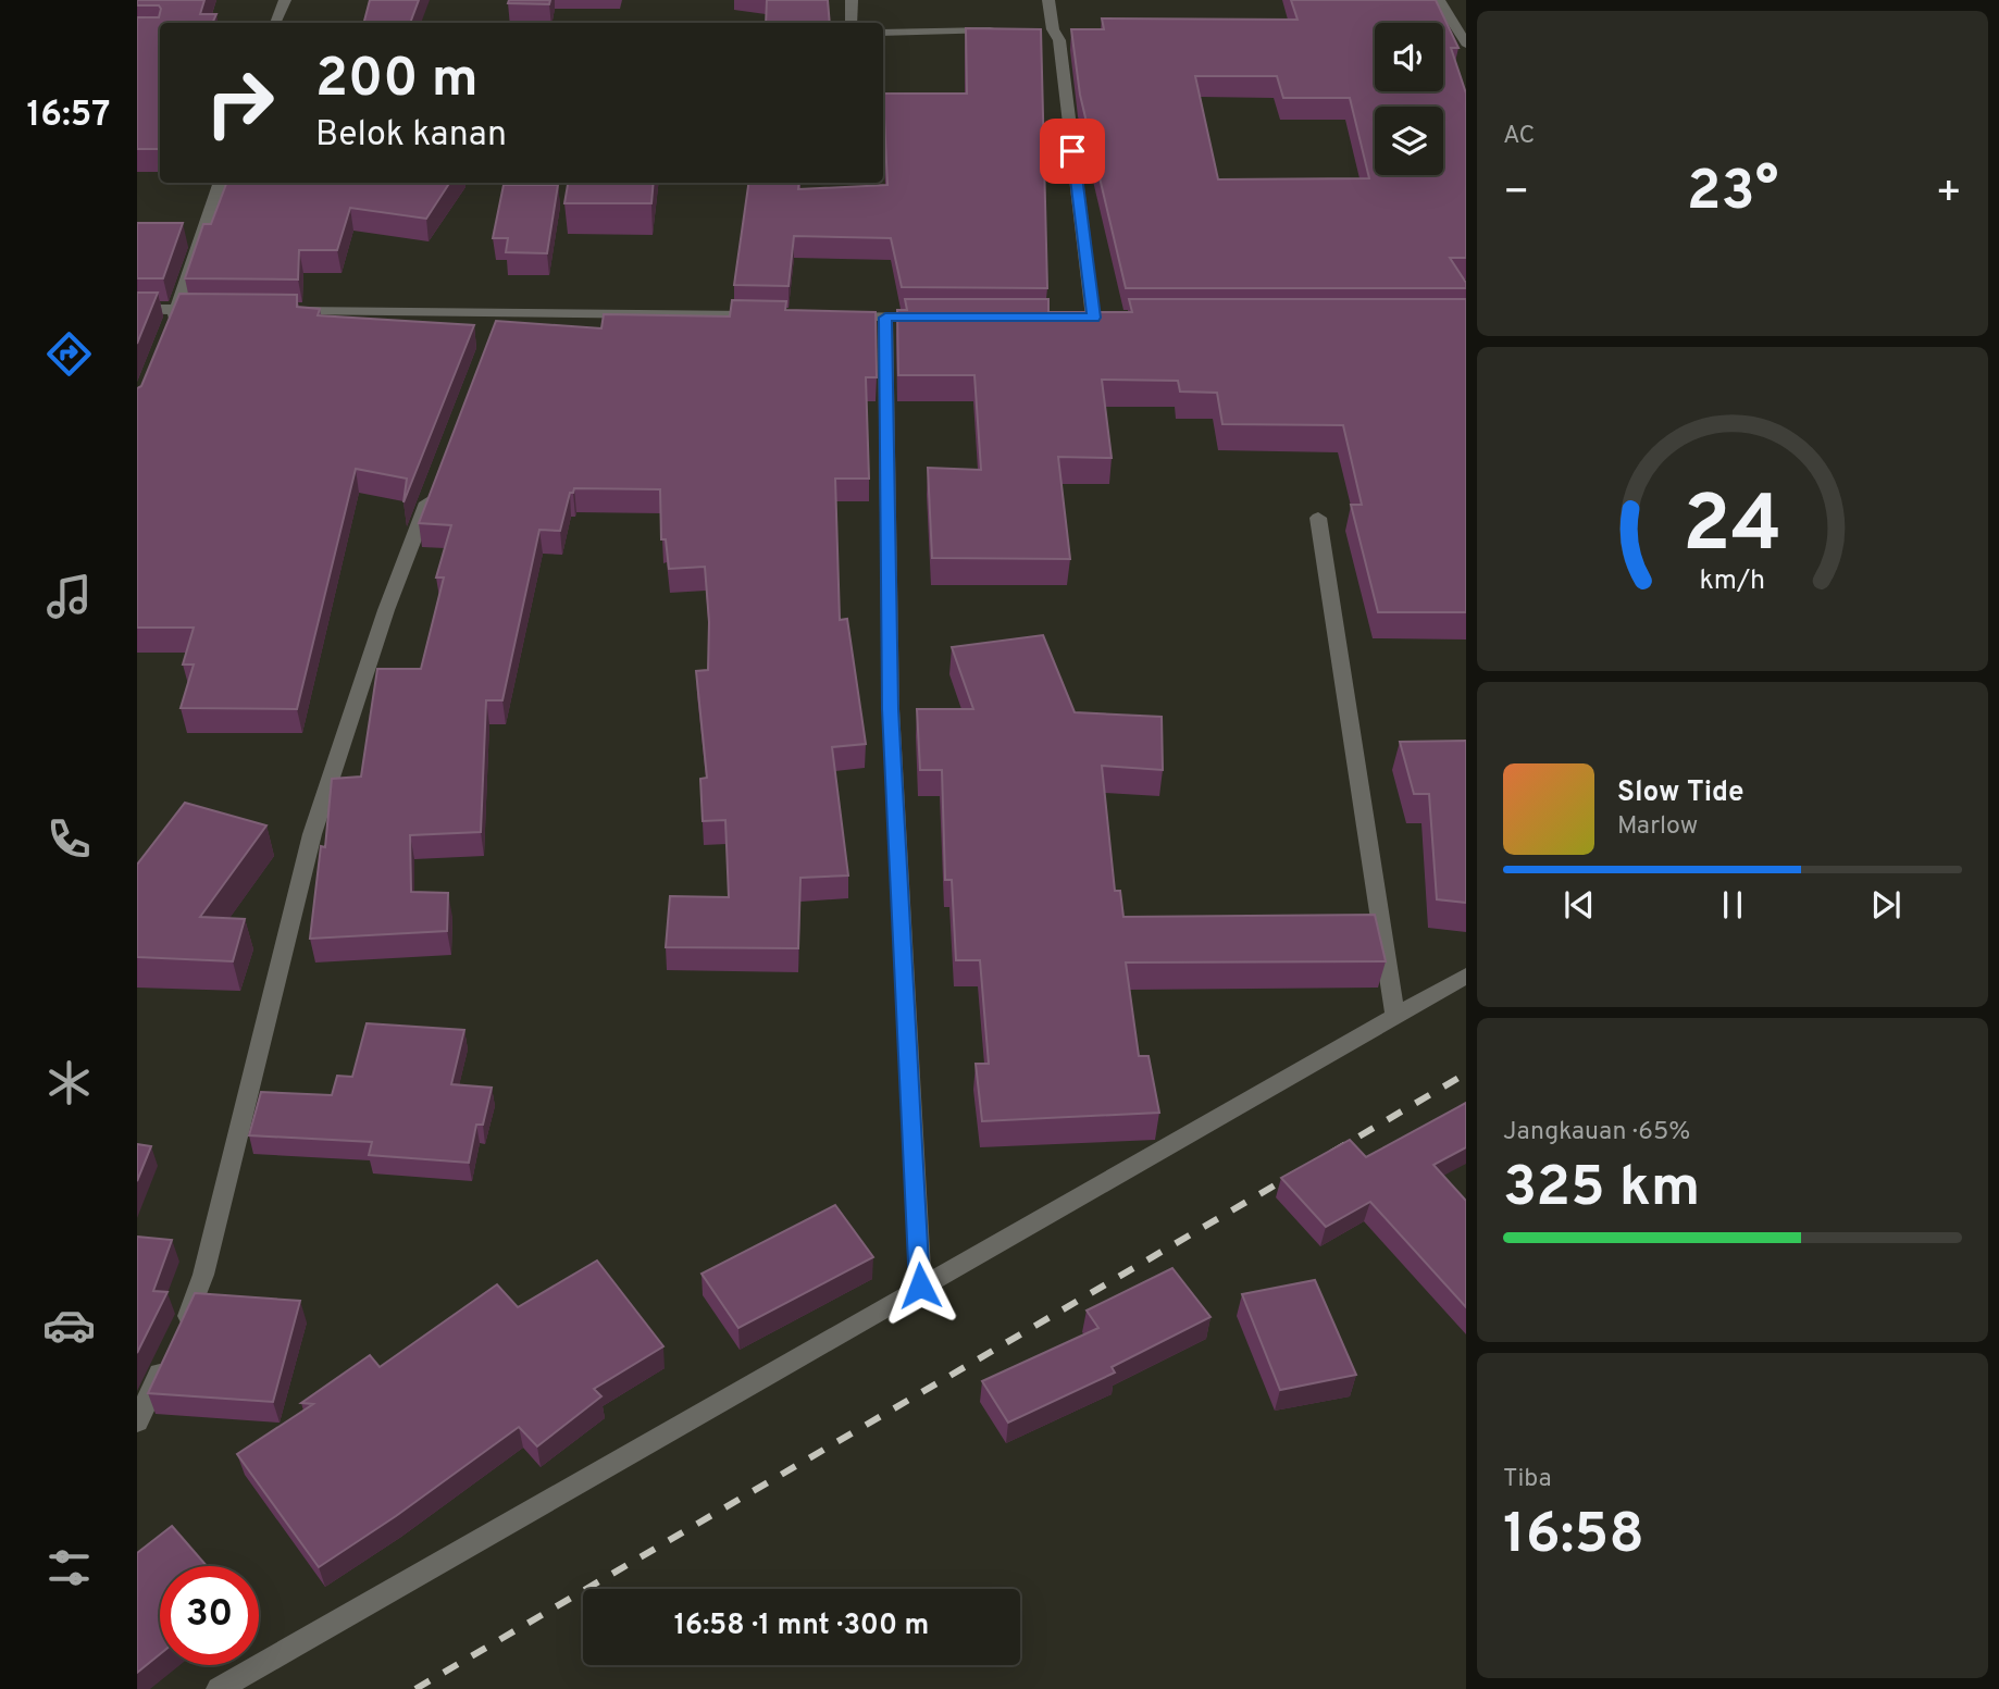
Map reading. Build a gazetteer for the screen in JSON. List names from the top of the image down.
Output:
{
  "page": {
    "tabs": "16:57",
    "tile": [
      "AC",
      ["Jangkauan · 65%", "325 km"],
      ["Tiba", "16:58"]
    ],
    "turn": ["200 m", "Belok kanan"],
    "heat": ["−", "23°", "+"],
    "song": ["Slow Tide", "Marlow"],
    "limit": "30",
    "trip": "16:58 · 1 mnt · 300 m",
    "gauge": ["24", "km/h"]
  }
}
